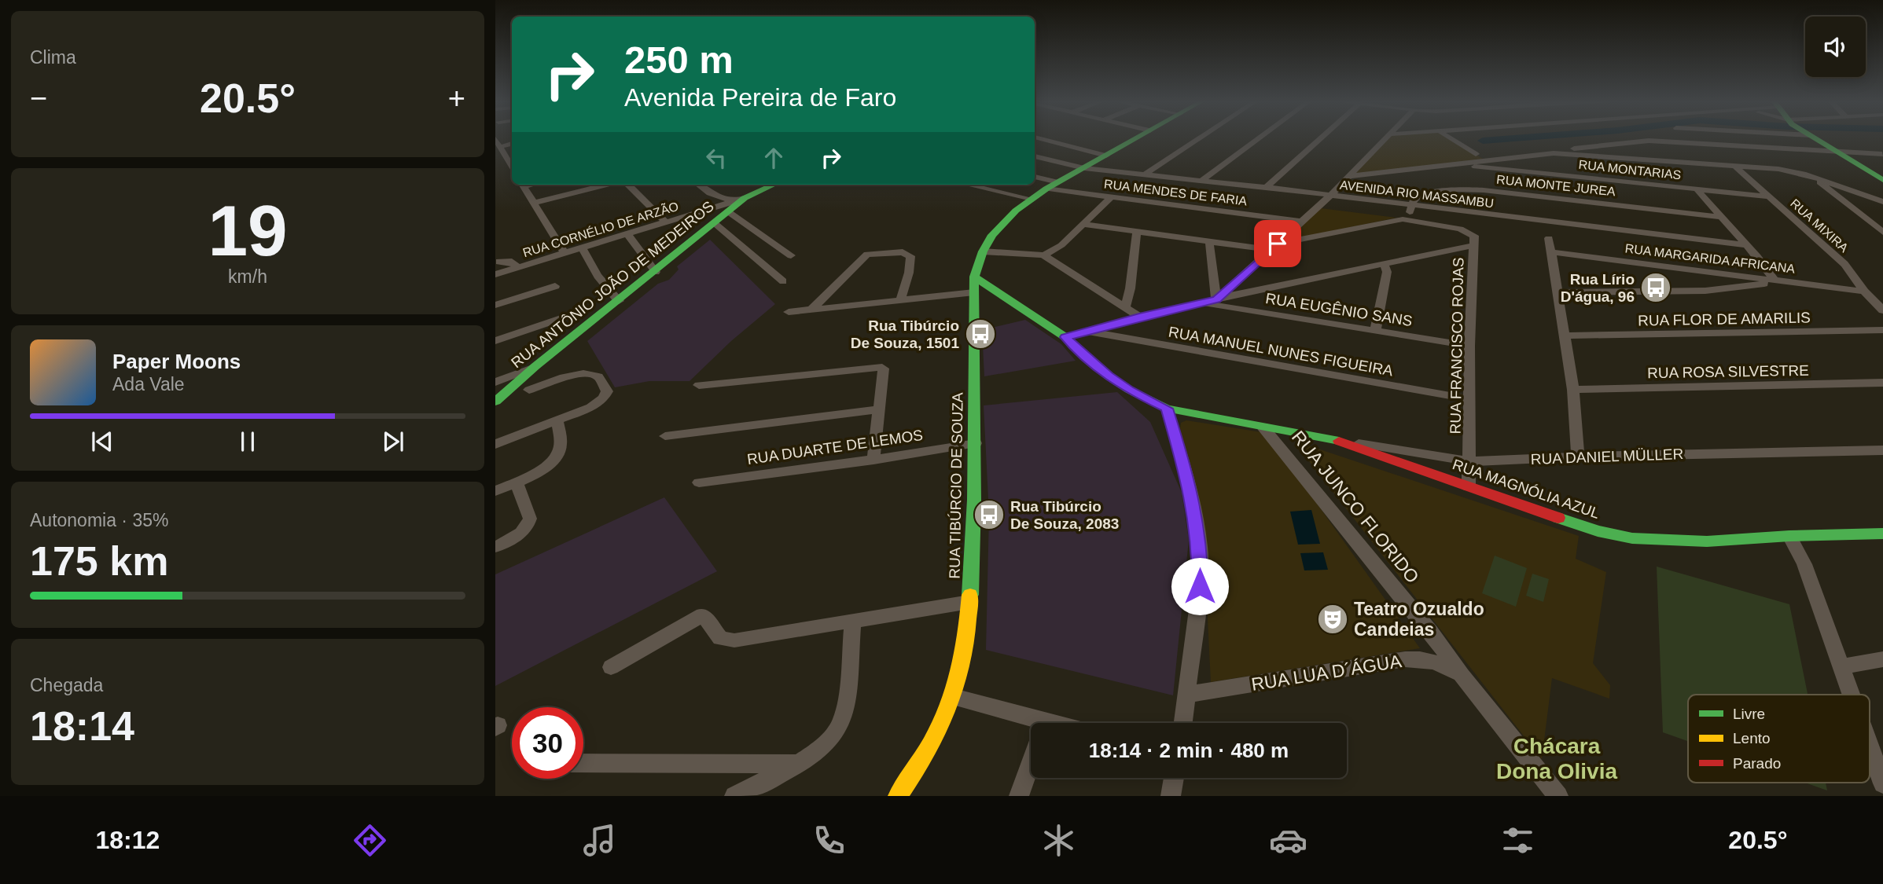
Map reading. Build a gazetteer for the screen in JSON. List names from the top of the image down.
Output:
{
  "streets": {
    "main road": ["RUA ANTÔNIO JOÃO DE MEDEIROS", "RUA TIBÚRCIO DE SOUZA", "RUA MAGNÓLIA AZUL"],
    "street": [
      "RUA MONTARIAS",
      "RUA MONTE JUREA",
      "RUA MENDES DE FARIA",
      "AVENIDA RIO MASSAMBU",
      "RUA MIXIRA",
      "RUA CORNÉLIO DE ARZÃO",
      "RUA MARGARIDA AFRICANA",
      "RUA EUGÊNIO SANS",
      "RUA FLOR DE AMARILIS",
      "RUA FRANCISCO ROJAS",
      "RUA MANUEL NUNES FIGUEIRA",
      "RUA ROSA SILVESTRE",
      "RUA DUARTE DE LEMOS",
      "RUA DANIEL MÜLLER",
      "RUA JUNCO FLORIDO",
      "RUA LUA D´ÁGUA"
    ]
  },
  "crossings": [
    ["RUA MONTARIAS", "RUA MIXIRA"],
    ["RUA MONTE JUREA", "AVENIDA RIO MASSAMBU"],
    ["RUA MONTE JUREA", "RUA FRANCISCO ROJAS"],
    ["RUA MENDES DE FARIA", "RUA TIBÚRCIO DE SOUZA"],
    ["AVENIDA RIO MASSAMBU", "RUA TIBÚRCIO DE SOUZA"],
    ["RUA MIXIRA", "RUA MARGARIDA AFRICANA"],
    ["RUA CORNÉLIO DE ARZÃO", "RUA ANTÔNIO JOÃO DE MEDEIROS"],
    ["RUA EUGÊNIO SANS", "RUA FRANCISCO ROJAS"],
    ["RUA FRANCISCO ROJAS", "RUA MANUEL NUNES FIGUEIRA"],
    ["RUA FRANCISCO ROJAS", "RUA DANIEL MÜLLER"],
    ["RUA FRANCISCO ROJAS", "RUA MAGNÓLIA AZUL"],
    ["RUA DUARTE DE LEMOS", "RUA TIBÚRCIO DE SOUZA"],
    ["RUA DANIEL MÜLLER", "RUA MAGNÓLIA AZUL"],
    ["RUA MAGNÓLIA AZUL", "RUA JUNCO FLORIDO"],
    ["RUA JUNCO FLORIDO", "RUA LUA D´ÁGUA"]
  ],
  "districts": ["Chácara Dona Olivia"],
  "places": {
    "bus stop": ["Rua Lírio D'água, 96", "Rua Tibúrcio De Souza, 1501", "Rua Tibúrcio De Souza, 2083"],
    "theatre": ["Teatro Ozualdo Candeias"]
  },
  "legend": ["Livre", "Lento", "Parado"],
  "page": {
    "tile": [
      "Clima",
      ["19", "km/h"],
      ["Autonomia · 35%", "175 km"],
      ["Chegada", "18:14"]
    ],
    "turn": ["250 m", "Avenida Pereira de Faro"],
    "heat": ["−", "20.5°", "+"],
    "song": ["Paper Moons", "Ada Vale"],
    "limit": "30",
    "trip": "18:14 · 2 min · 480 m",
    "tabs": ["18:12", "20.5°"]
  }
}
